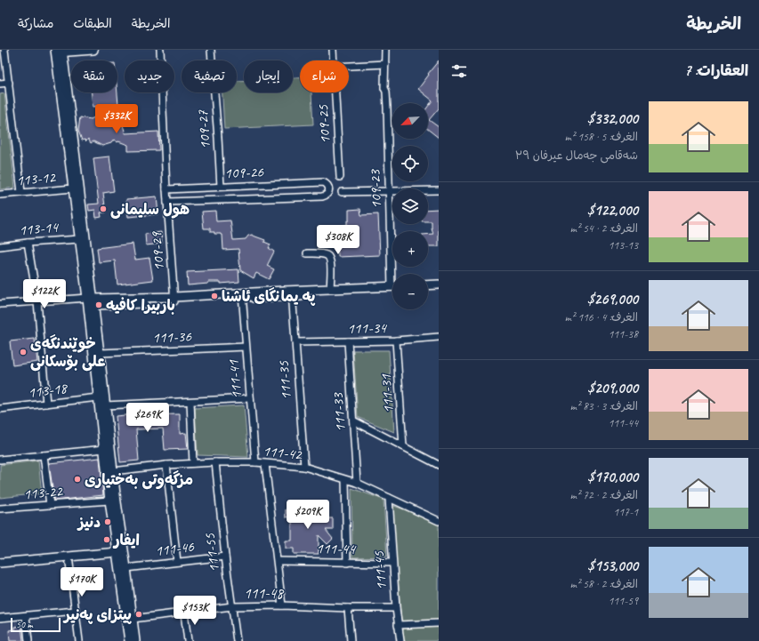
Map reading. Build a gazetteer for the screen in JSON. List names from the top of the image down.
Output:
{
  "streets": {
    "street": [
      "109-25",
      "109-27",
      "109-26",
      "113-12",
      "109-23",
      "113-14",
      "109-29",
      "111-34",
      "111-36",
      "111-41",
      "111-35",
      "113-18",
      "111-31",
      "111-33",
      "111-42",
      "113-22",
      "111-46",
      "111-44",
      "111-55",
      "111-45",
      "111-48"
    ]
  },
  "crossings": [
    ["109-27", "109-26"],
    ["109-26", "109-29"],
    ["111-34", "111-35"],
    ["111-34", "111-31"],
    ["111-34", "111-33"],
    ["111-36", "111-41"],
    ["111-41", "111-42"],
    ["111-35", "111-42"],
    ["111-33", "111-42"],
    ["111-42", "111-55"],
    ["111-42", "111-45"],
    ["111-46", "111-55"],
    ["111-44", "111-45"],
    ["111-55", "111-48"],
    ["111-45", "111-48"]
  ],
  "places": [
    "هول سليمانى",
    "په یمانگای ئاشنا",
    "باربيرا كافيه",
    "خوێندنگەی علی بۆسکانی",
    "مزگەوتی بەختیاری",
    "دنيز",
    "ايفار",
    "پیتزای پەنیر"
  ],
  "scale_bar": "50 m",
  "north": "bottom left",
  "page": {
    "header": "الخريطة",
    "nav": ["الخريطة", "الطبقات", "مشاركة"],
    "heading": "العقارات: 7",
    "chip": [
      "شراء",
      "إيجار",
      "تصفية",
      "جديد",
      "شقة"
    ],
    "list": [
      {
        "name": "$332,000",
        "note": "الغرف: 5 · 158 m² · شەقامی جەمال عیرفان ٣٩"
      },
      {
        "name": "$122,000",
        "note": "الغرف: 2 · 54 m² · 113-13"
      },
      {
        "name": "$269,000",
        "note": "الغرف: 4 · 116 m² · 111-38"
      },
      {
        "name": "$209,000",
        "note": "الغرف: 3 · 83 m² · 111-44"
      },
      {
        "name": "$170,000",
        "note": "الغرف: 2 · 72 m² · 117-1"
      },
      {
        "name": "$153,000",
        "note": "الغرف: 2 · 58 m² · 111-59"
      }
    ],
    "map_buttons": ["+", "−"],
    "price": [
      "$332K",
      "$308K",
      "$122K",
      "$269K",
      "$209K",
      "$170K",
      "$153K"
    ],
    "scale": "50 m"
  }
}
